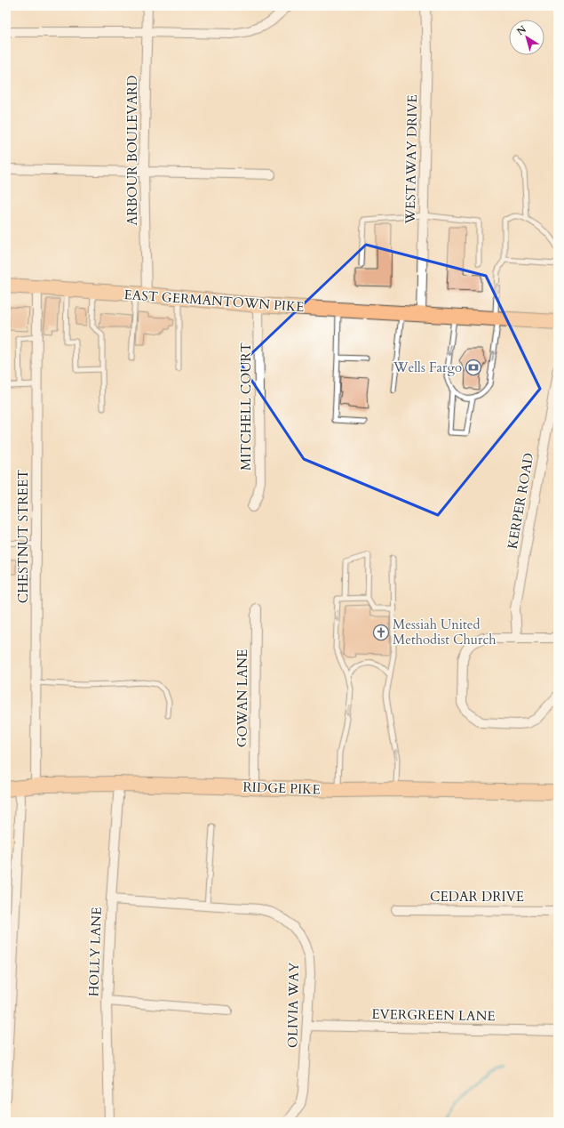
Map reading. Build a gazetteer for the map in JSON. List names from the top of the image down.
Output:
{
  "streets": {
    "main road": ["EAST GERMANTOWN PIKE", "RIDGE PIKE"],
    "street": [
      "ARBOUR BOULEVARD",
      "WESTAWAY DRIVE",
      "MITCHELL COURT",
      "KERPER ROAD",
      "CHESTNUT STREET",
      "GOWAN LANE",
      "CEDAR DRIVE",
      "HOLLY LANE",
      "OLIVIA WAY",
      "EVERGREEN LANE"
    ]
  },
  "crossings": [
    ["ARBOUR BOULEVARD", "EAST GERMANTOWN PIKE"],
    ["WESTAWAY DRIVE", "EAST GERMANTOWN PIKE"],
    ["EAST GERMANTOWN PIKE", "MITCHELL COURT"],
    ["EAST GERMANTOWN PIKE", "CHESTNUT STREET"],
    ["CHESTNUT STREET", "RIDGE PIKE"],
    ["GOWAN LANE", "RIDGE PIKE"],
    ["RIDGE PIKE", "HOLLY LANE"],
    ["HOLLY LANE", "OLIVIA WAY"],
    ["OLIVIA WAY", "EVERGREEN LANE"]
  ],
  "places": {
    "bank": ["Wells Fargo"],
    "church": ["Messiah United Methodist Church"]
  },
  "north": "top left"
}
